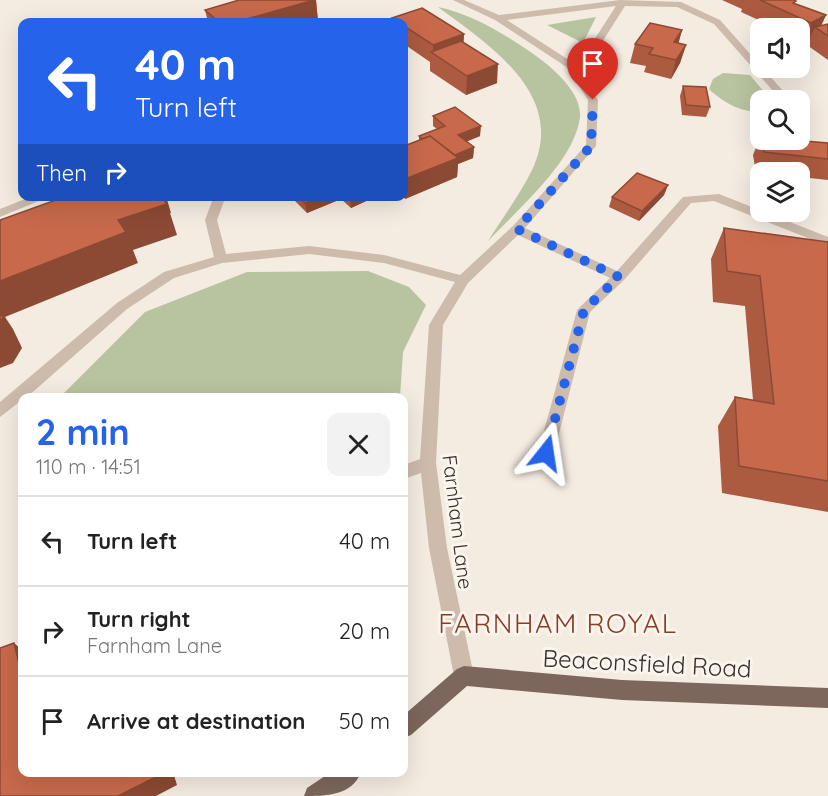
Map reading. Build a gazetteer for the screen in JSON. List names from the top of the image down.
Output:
{
  "streets": {
    "main road": ["Beaconsfield Road"],
    "street": ["Farnham Lane"]
  },
  "crossings": [
    ["Farnham Lane", "Beaconsfield Road"]
  ],
  "districts": ["FARNHAM ROYAL"],
  "page": {
    "turn": ["40 m", "Turn left"],
    "then": "Then",
    "heading": ["2 min", "110 m · 14:51"],
    "list": [
      {
        "name": "Turn left",
        "value": "40 m"
      },
      {
        "name": "Turn right",
        "note": "Farnham Lane",
        "value": "20 m"
      },
      {
        "name": "Arrive at destination",
        "value": "50 m"
      }
    ]
  }
}
